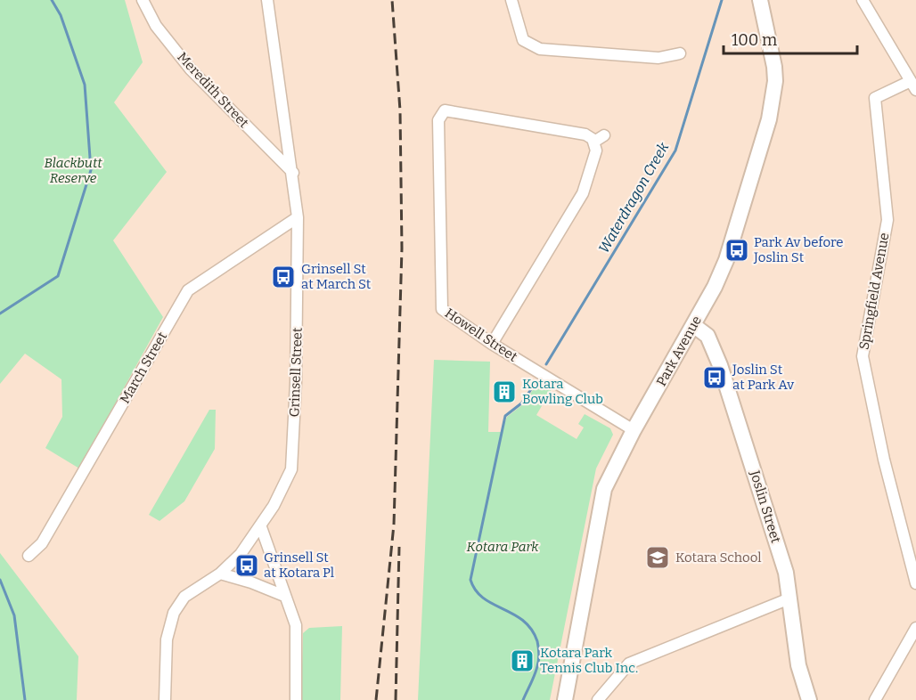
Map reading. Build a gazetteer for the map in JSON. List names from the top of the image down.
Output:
{
  "streets": {
    "main road": ["Park Avenue", "Joslin Street"],
    "street": [
      "Meredith Street",
      "Springfield Avenue",
      "Howell Street",
      "March Street",
      "Grinsell Street"
    ]
  },
  "crossings": [
    ["Meredith Street", "Grinsell Street"],
    ["Howell Street", "Park Avenue"],
    ["Park Avenue", "Joslin Street"],
    ["March Street", "Grinsell Street"]
  ],
  "water": ["Waterdragon Creek"],
  "parks": ["Blackbutt Reserve", "Kotara Park"],
  "places": {
    "bus stop": [
      "Park Av before Joslin St",
      "Grinsell St at March St",
      "Joslin St at Park Av",
      "Grinsell St at Kotara Pl"
    ],
    "building": ["Kotara Bowling Club", "Kotara Park Tennis Club Inc."],
    "school or university": ["Kotara School"]
  },
  "scale_bar": "100 m"
}
